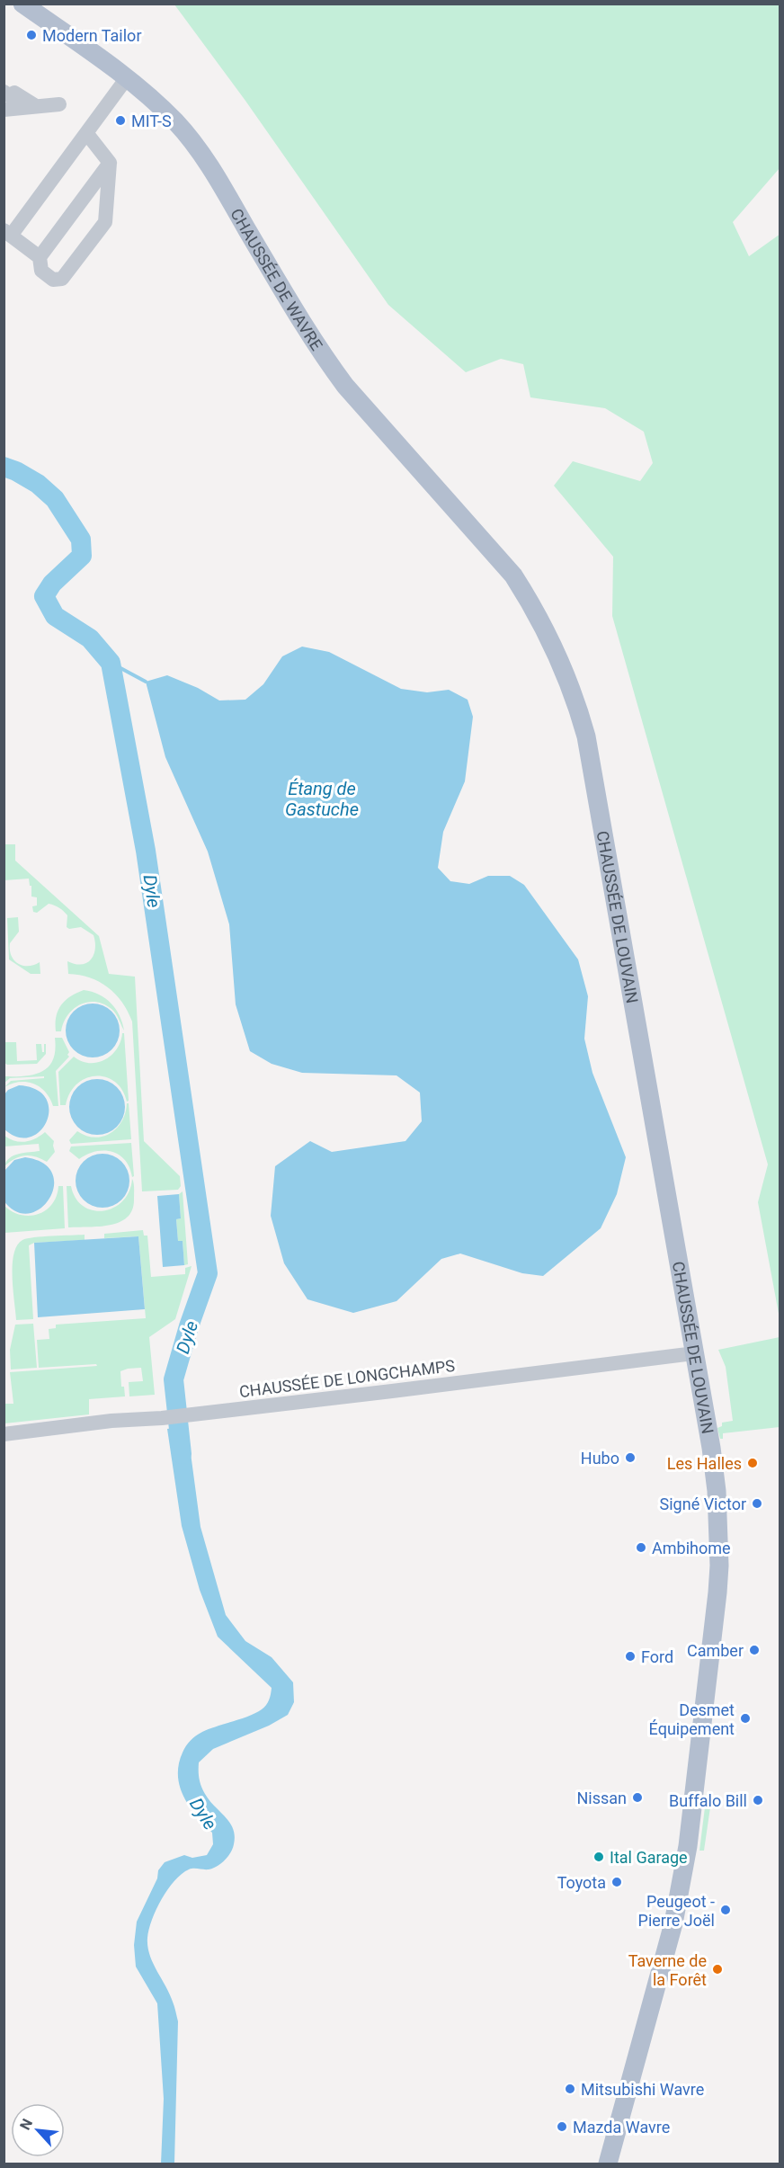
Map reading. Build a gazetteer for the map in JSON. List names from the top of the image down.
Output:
{
  "streets": {
    "main road": ["CHAUSSÉE DE WAVRE", "CHAUSSÉE DE LOUVAIN"],
    "street": ["CHAUSSÉE DE LONGCHAMPS"]
  },
  "crossings": [
    ["CHAUSSÉE DE WAVRE", "CHAUSSÉE DE LOUVAIN"],
    ["CHAUSSÉE DE LOUVAIN", "CHAUSSÉE DE LONGCHAMPS"]
  ],
  "water": ["Étang de Gastuche", "Dyle"],
  "places": [
    "Modern Tailor",
    "MIT-S",
    "Hubo",
    "Les Halles",
    "Signé Victor",
    "Ambihome",
    "Camber",
    "Ford",
    "Desmet Équipement",
    "Nissan",
    "Buffalo Bill",
    "Ital Garage",
    "Toyota",
    "Peugeot - Pierre Joël",
    "Taverne de la Forêt",
    "Mitsubishi Wavre",
    "Mazda Wavre"
  ],
  "north": "top left"
}
